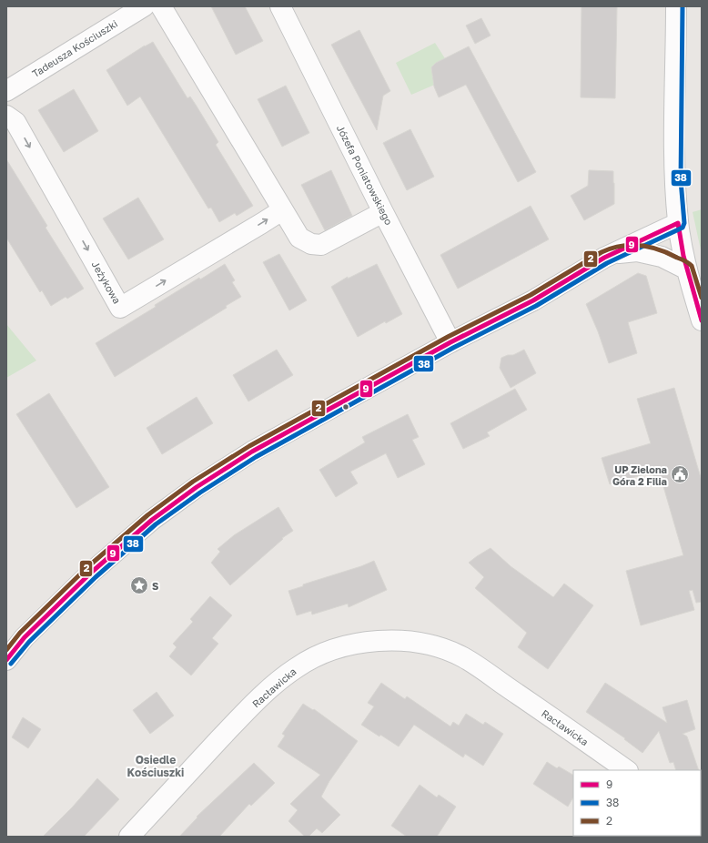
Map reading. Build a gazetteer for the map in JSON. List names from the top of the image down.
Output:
{
  "streets": {
    "street": [
      "Tadeusza Kościuszki",
      "Józefa Poniatowskiego",
      "Jeżykowa",
      "Racławicka"
    ]
  },
  "districts": ["Osiedle Kościuszki"],
  "places": {
    "public building": ["UP Zielona Góra 2 Filia"],
    "place": ["S"]
  },
  "lines": ["transit line 38", "transit line 9", "transit line 2"],
  "legend": ["9", "38", "2"]
}
